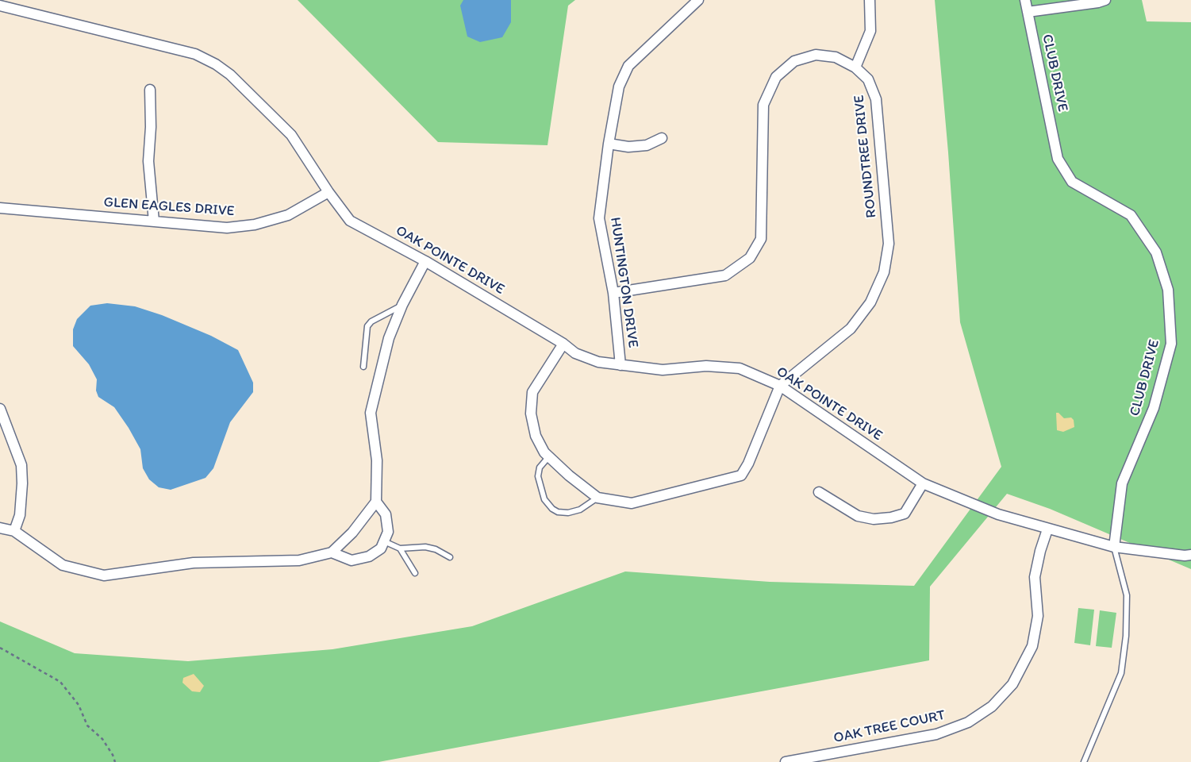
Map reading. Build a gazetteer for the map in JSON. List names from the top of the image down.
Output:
{
  "streets": {
    "street": [
      "CLUB DRIVE",
      "ROUNDTREE DRIVE",
      "GLEN EAGLES DRIVE",
      "OAK POINTE DRIVE",
      "HUNTINGTON DRIVE",
      "OAK TREE COURT"
    ]
  },
  "crossings": [
    ["CLUB DRIVE", "OAK POINTE DRIVE"],
    ["ROUNDTREE DRIVE", "OAK POINTE DRIVE"],
    ["ROUNDTREE DRIVE", "HUNTINGTON DRIVE"],
    ["GLEN EAGLES DRIVE", "OAK POINTE DRIVE"],
    ["OAK POINTE DRIVE", "HUNTINGTON DRIVE"],
    ["OAK POINTE DRIVE", "OAK TREE COURT"]
  ]
}
